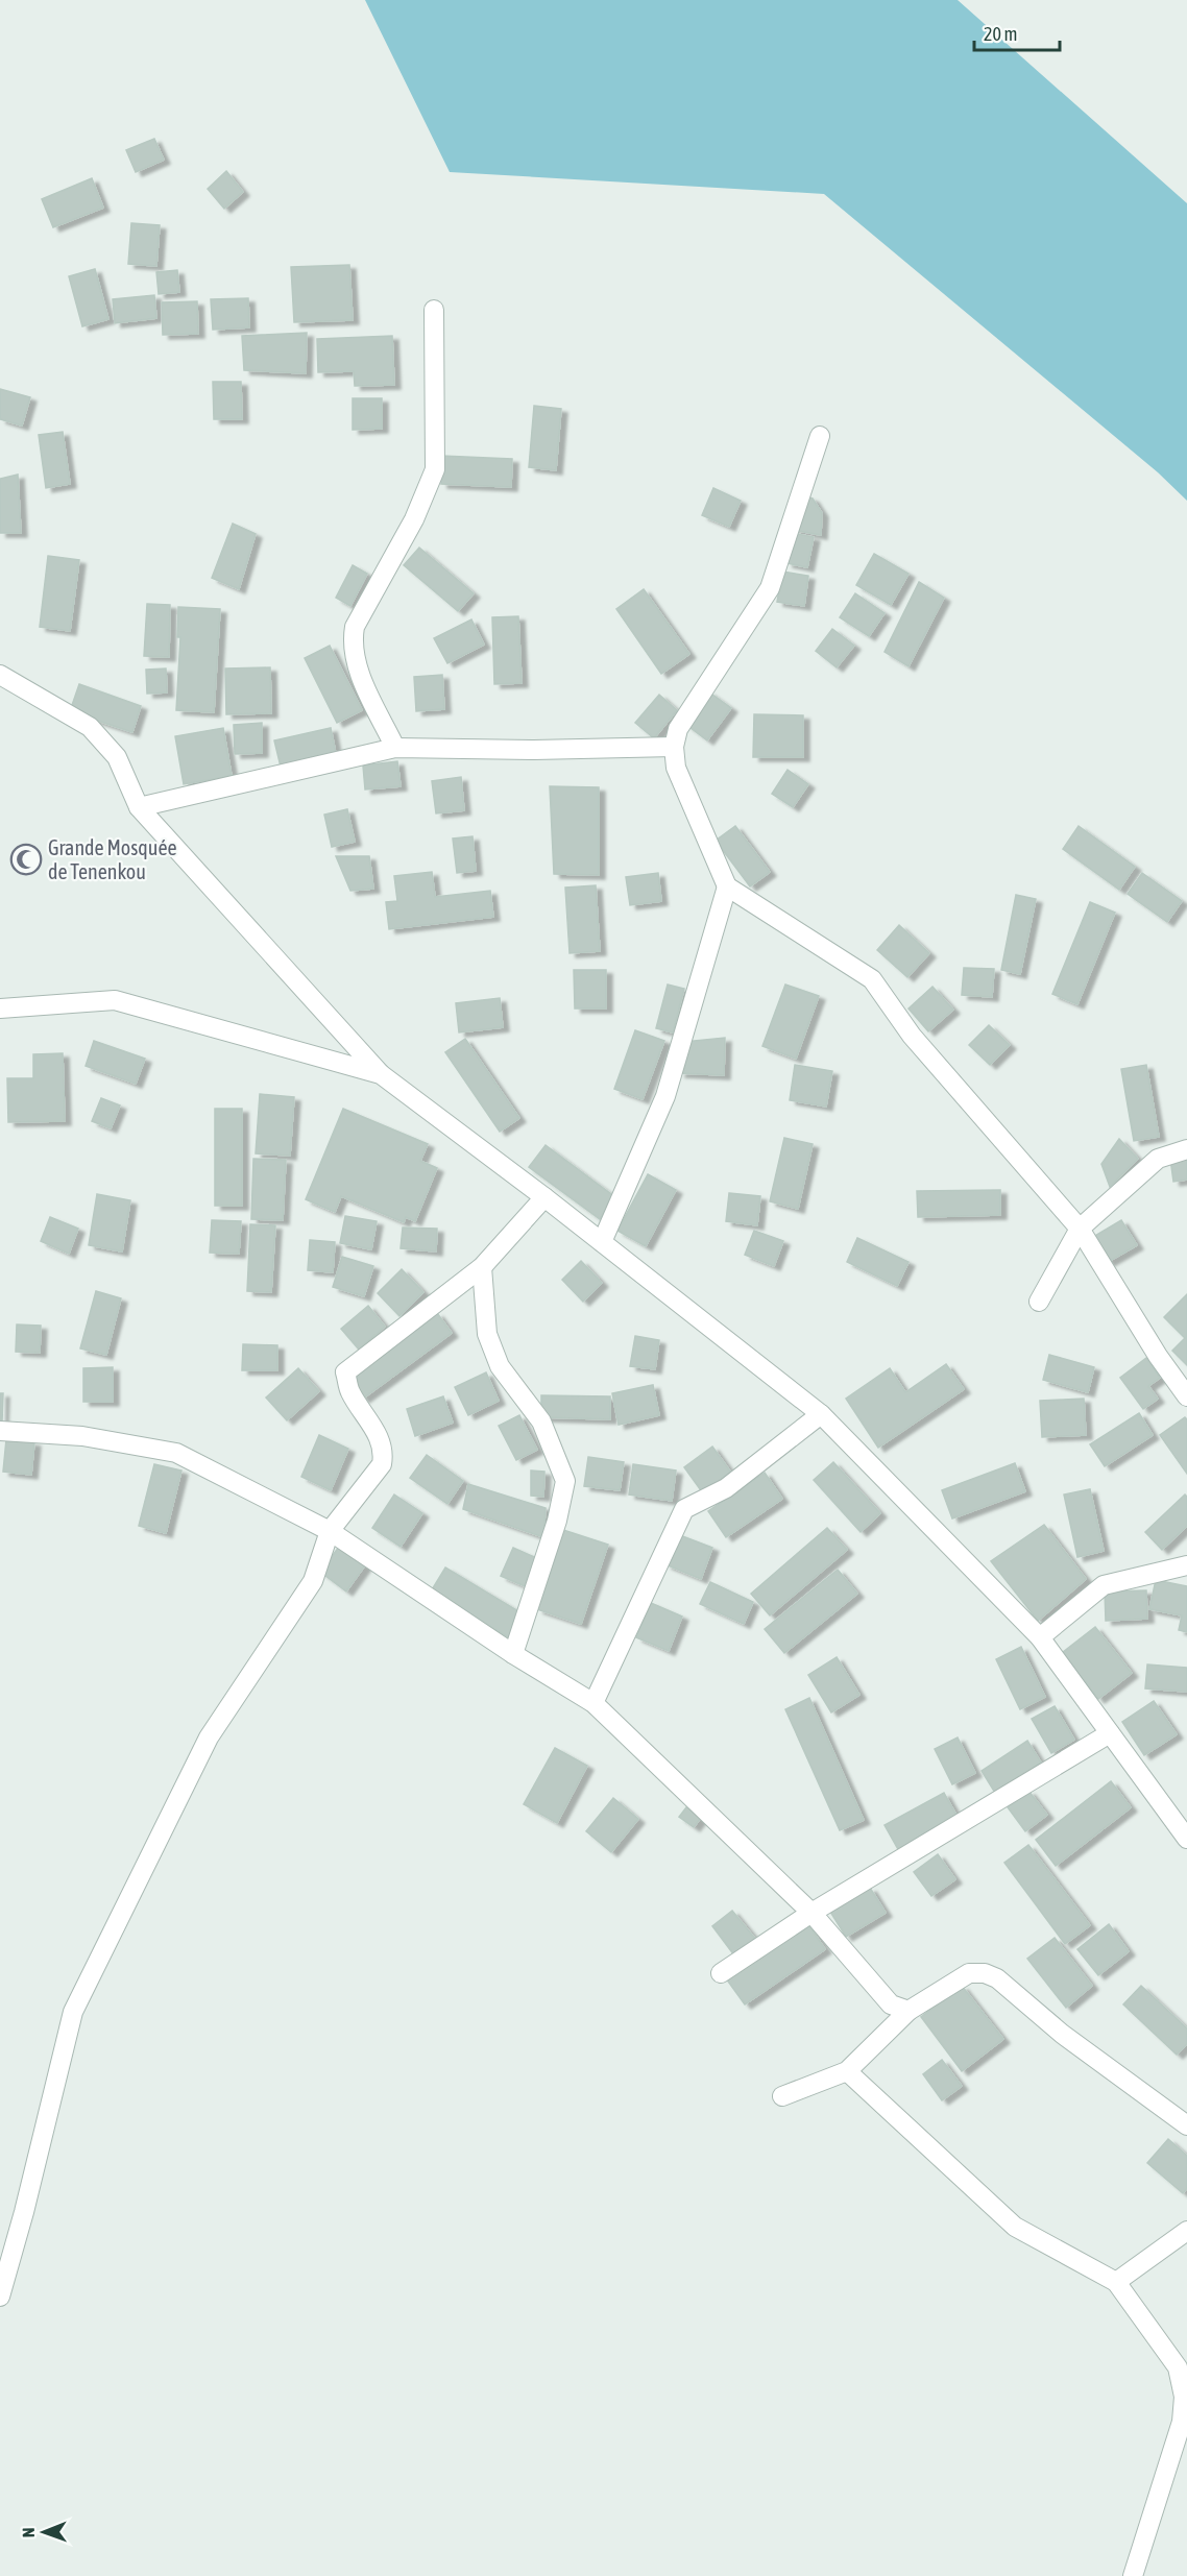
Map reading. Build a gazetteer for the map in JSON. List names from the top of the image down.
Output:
{
  "places": {
    "mosque": ["Grande Mosquée de Tenenkou"]
  },
  "scale_bar": "20 m",
  "north": "left"
}
